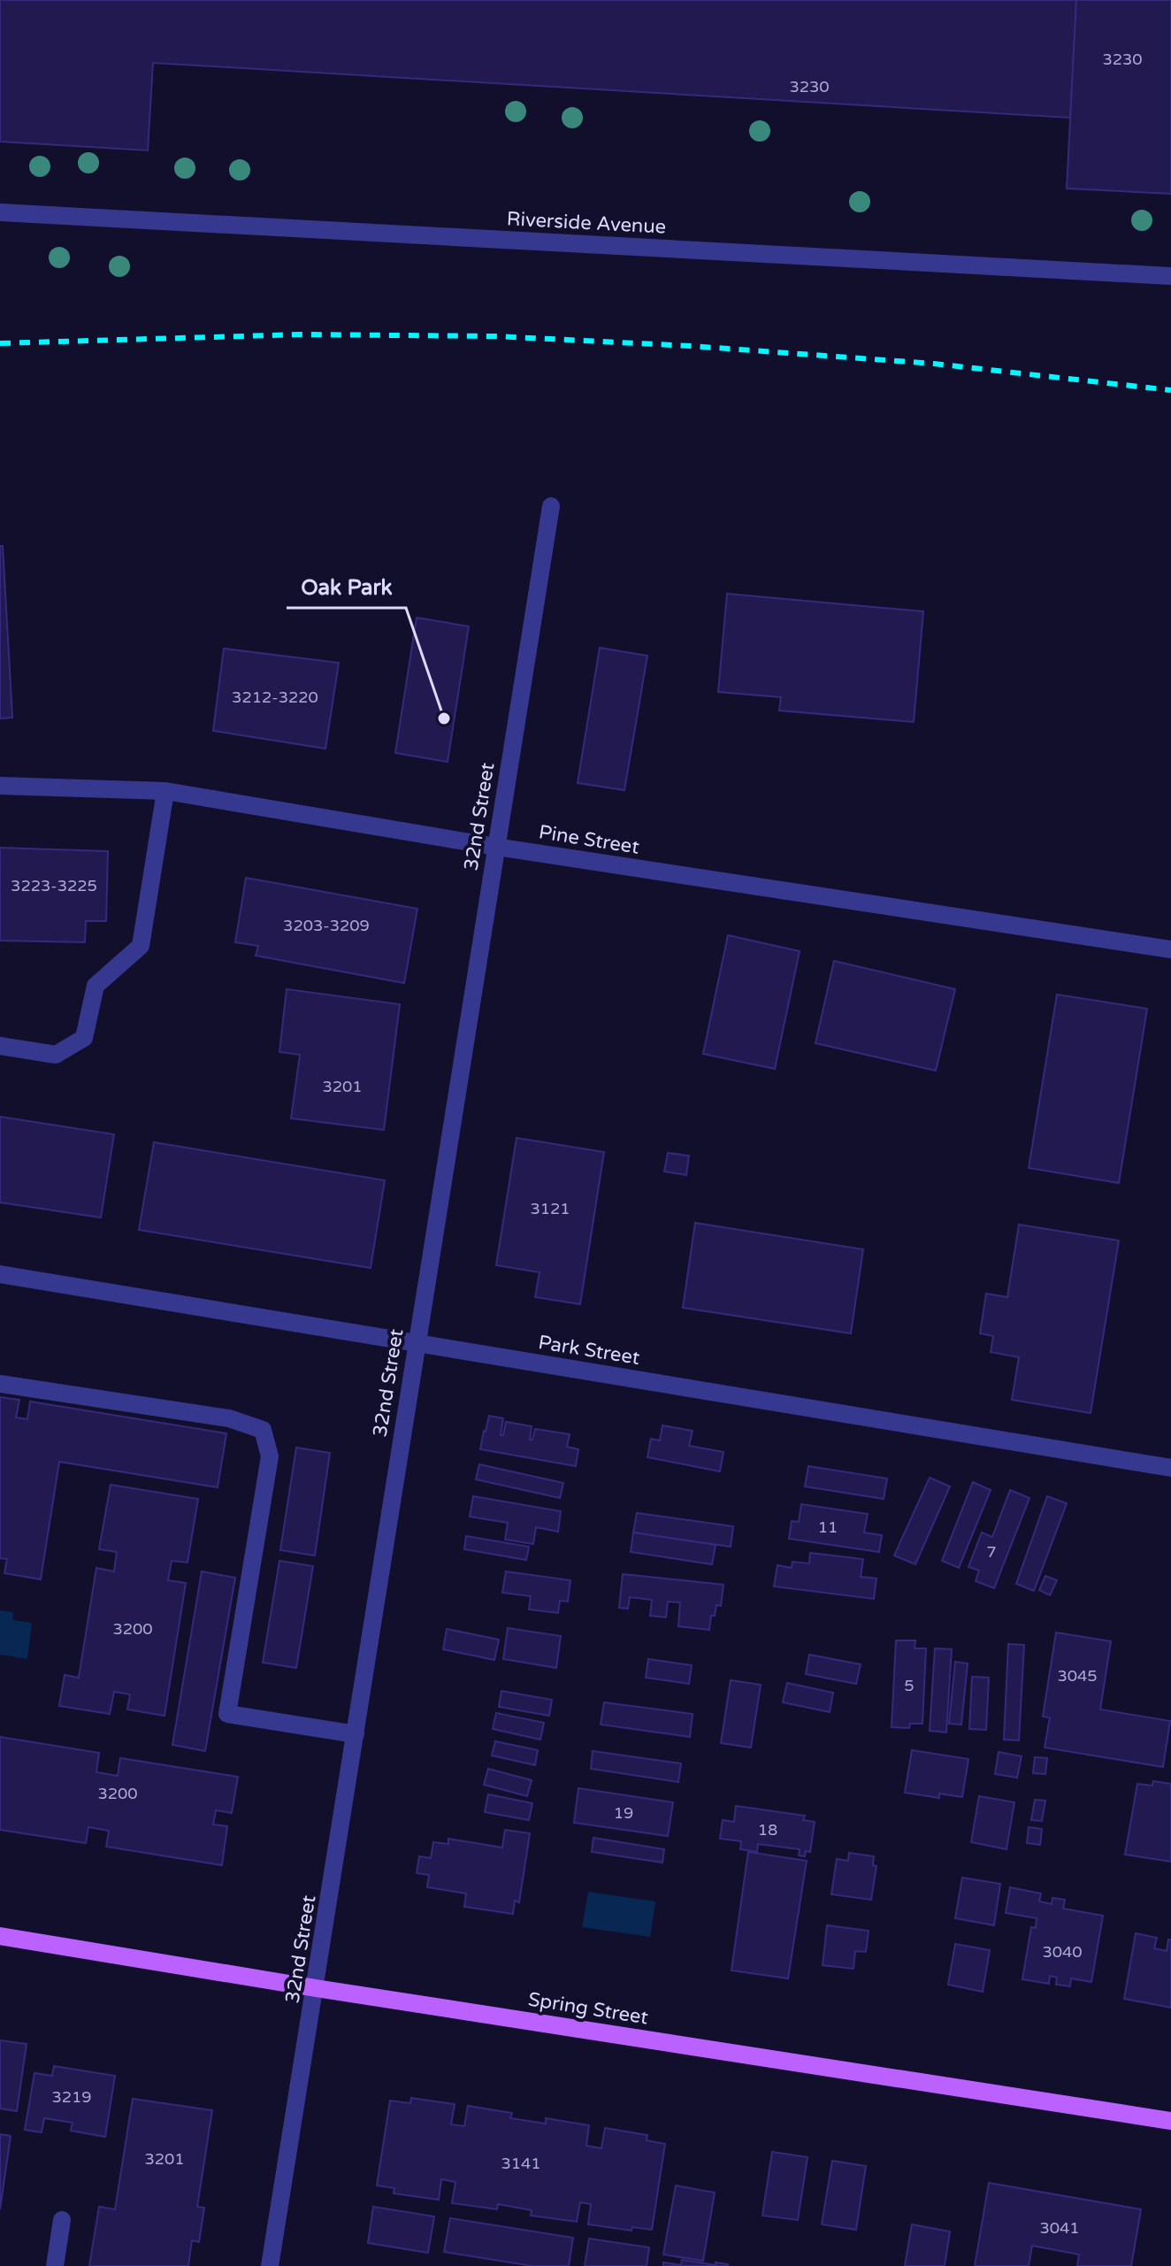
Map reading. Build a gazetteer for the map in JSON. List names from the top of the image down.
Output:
{
  "streets": {
    "main road": ["Spring Street"],
    "street": [
      "Riverside Avenue",
      "32nd Street",
      "Pine Street",
      "Park Street"
    ]
  },
  "crossings": [
    ["32nd Street", "Pine Street"],
    ["32nd Street", "Park Street"],
    ["32nd Street", "Spring Street"]
  ],
  "places": ["Oak Park"],
  "house_numbers": [
    "3230",
    "3230",
    "3212-3220",
    "3223-3225",
    "3203-3209",
    "3201",
    "3121",
    "11",
    "7",
    "3200",
    "3045",
    "5",
    "3200",
    "19",
    "18",
    "3040",
    "3219",
    "3201",
    "3141",
    "3041"
  ]
}
